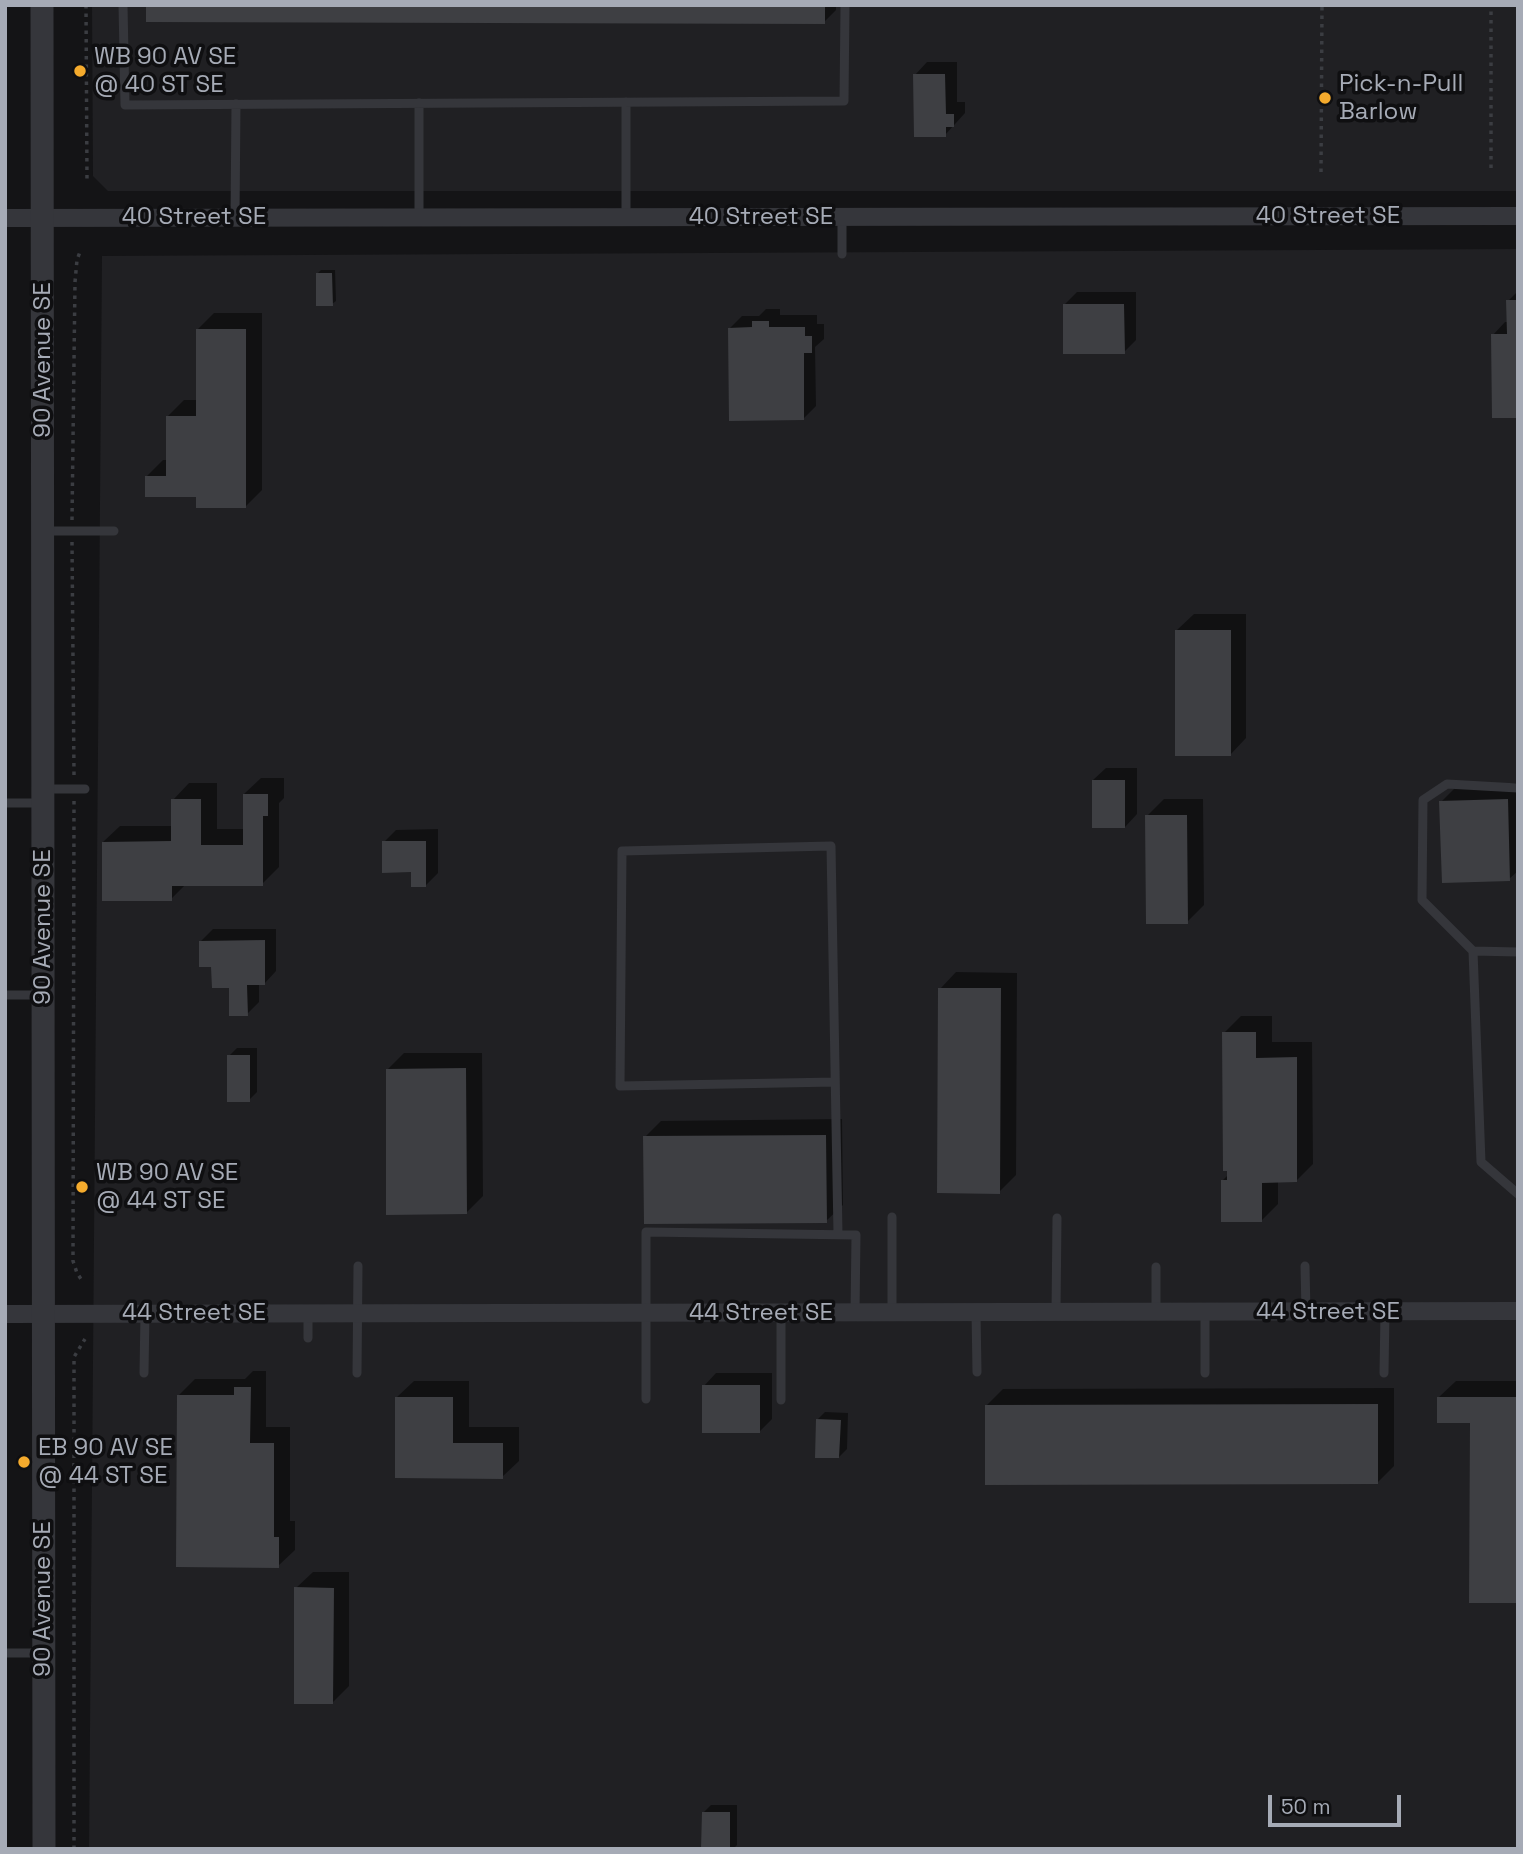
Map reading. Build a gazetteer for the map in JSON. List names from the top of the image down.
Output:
{
  "streets": {
    "street": ["40 Street SE", "90 Avenue SE", "44 Street SE"]
  },
  "crossings": [
    ["40 Street SE", "90 Avenue SE"],
    ["90 Avenue SE", "44 Street SE"]
  ],
  "places": [
    "WB 90 AV SE @ 40 ST SE",
    "Pick-n-Pull Barlow",
    "WB 90 AV SE @ 44 ST SE",
    "EB 90 AV SE @ 44 ST SE"
  ],
  "scale_bar": "50 m"
}
